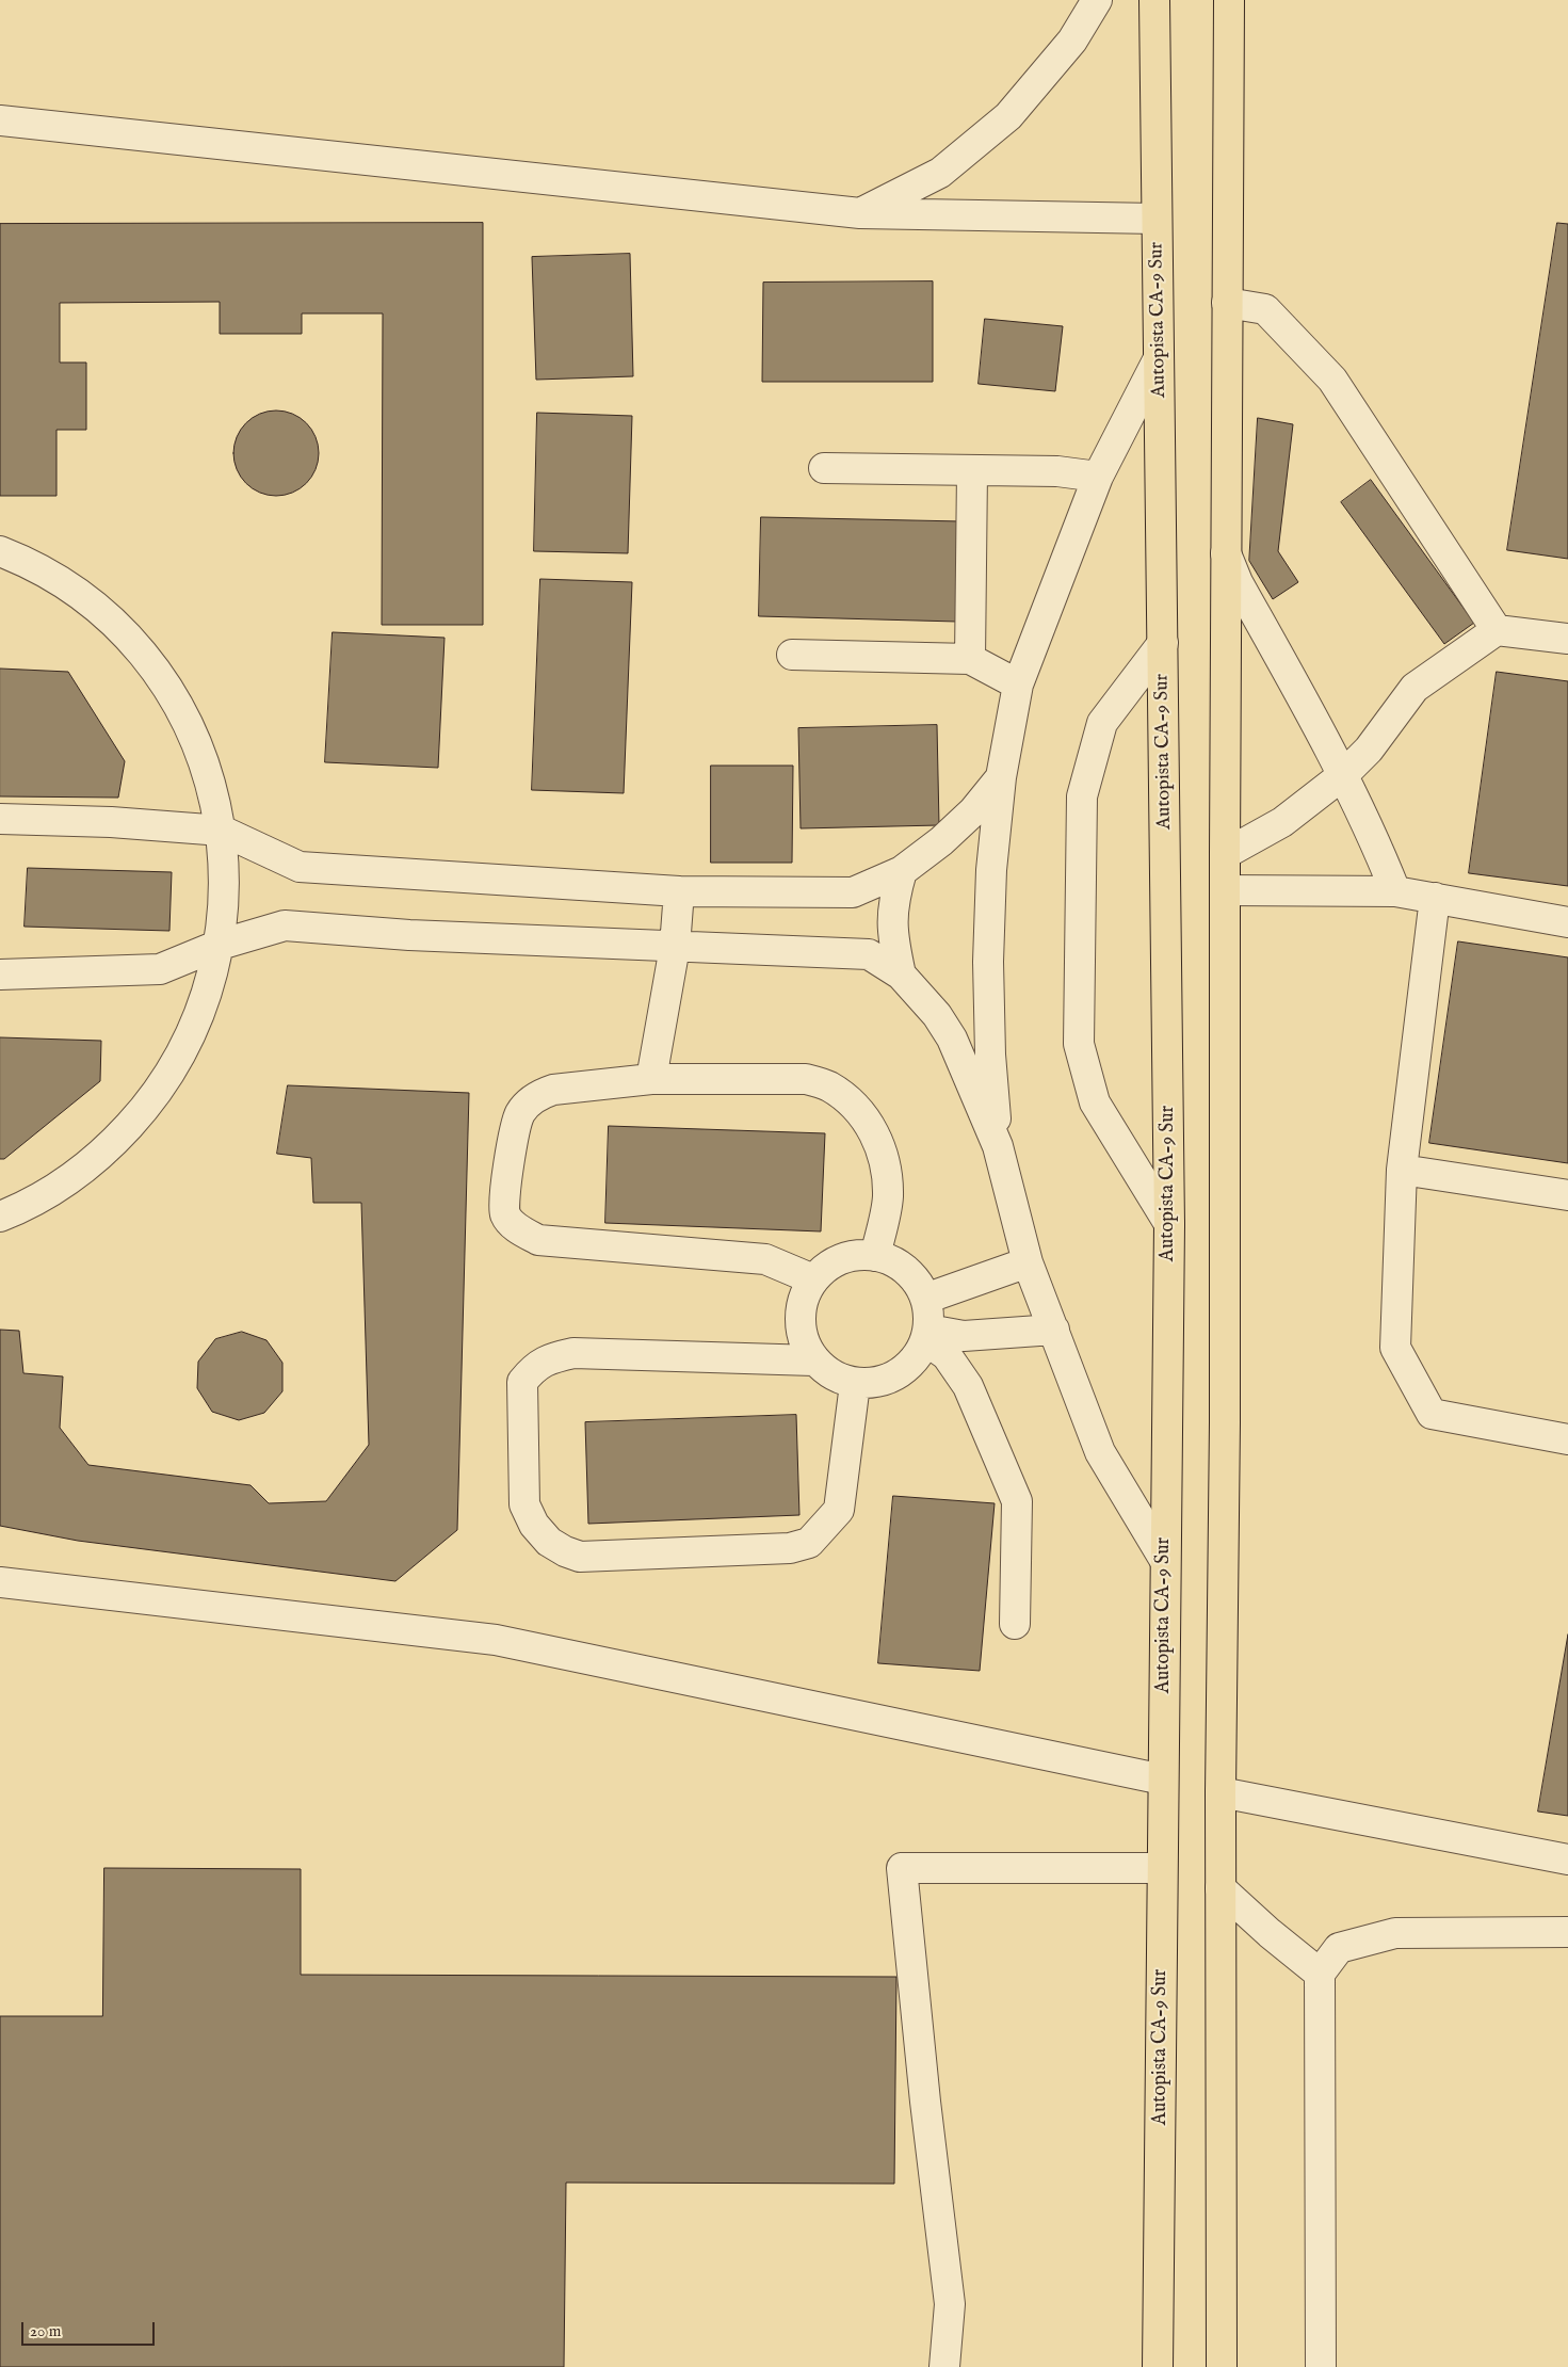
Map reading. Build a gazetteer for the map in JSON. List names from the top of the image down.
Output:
{
  "streets": {
    "highway": ["Autopista CA-9 Sur"]
  },
  "scale_bar": "20 m"
}
